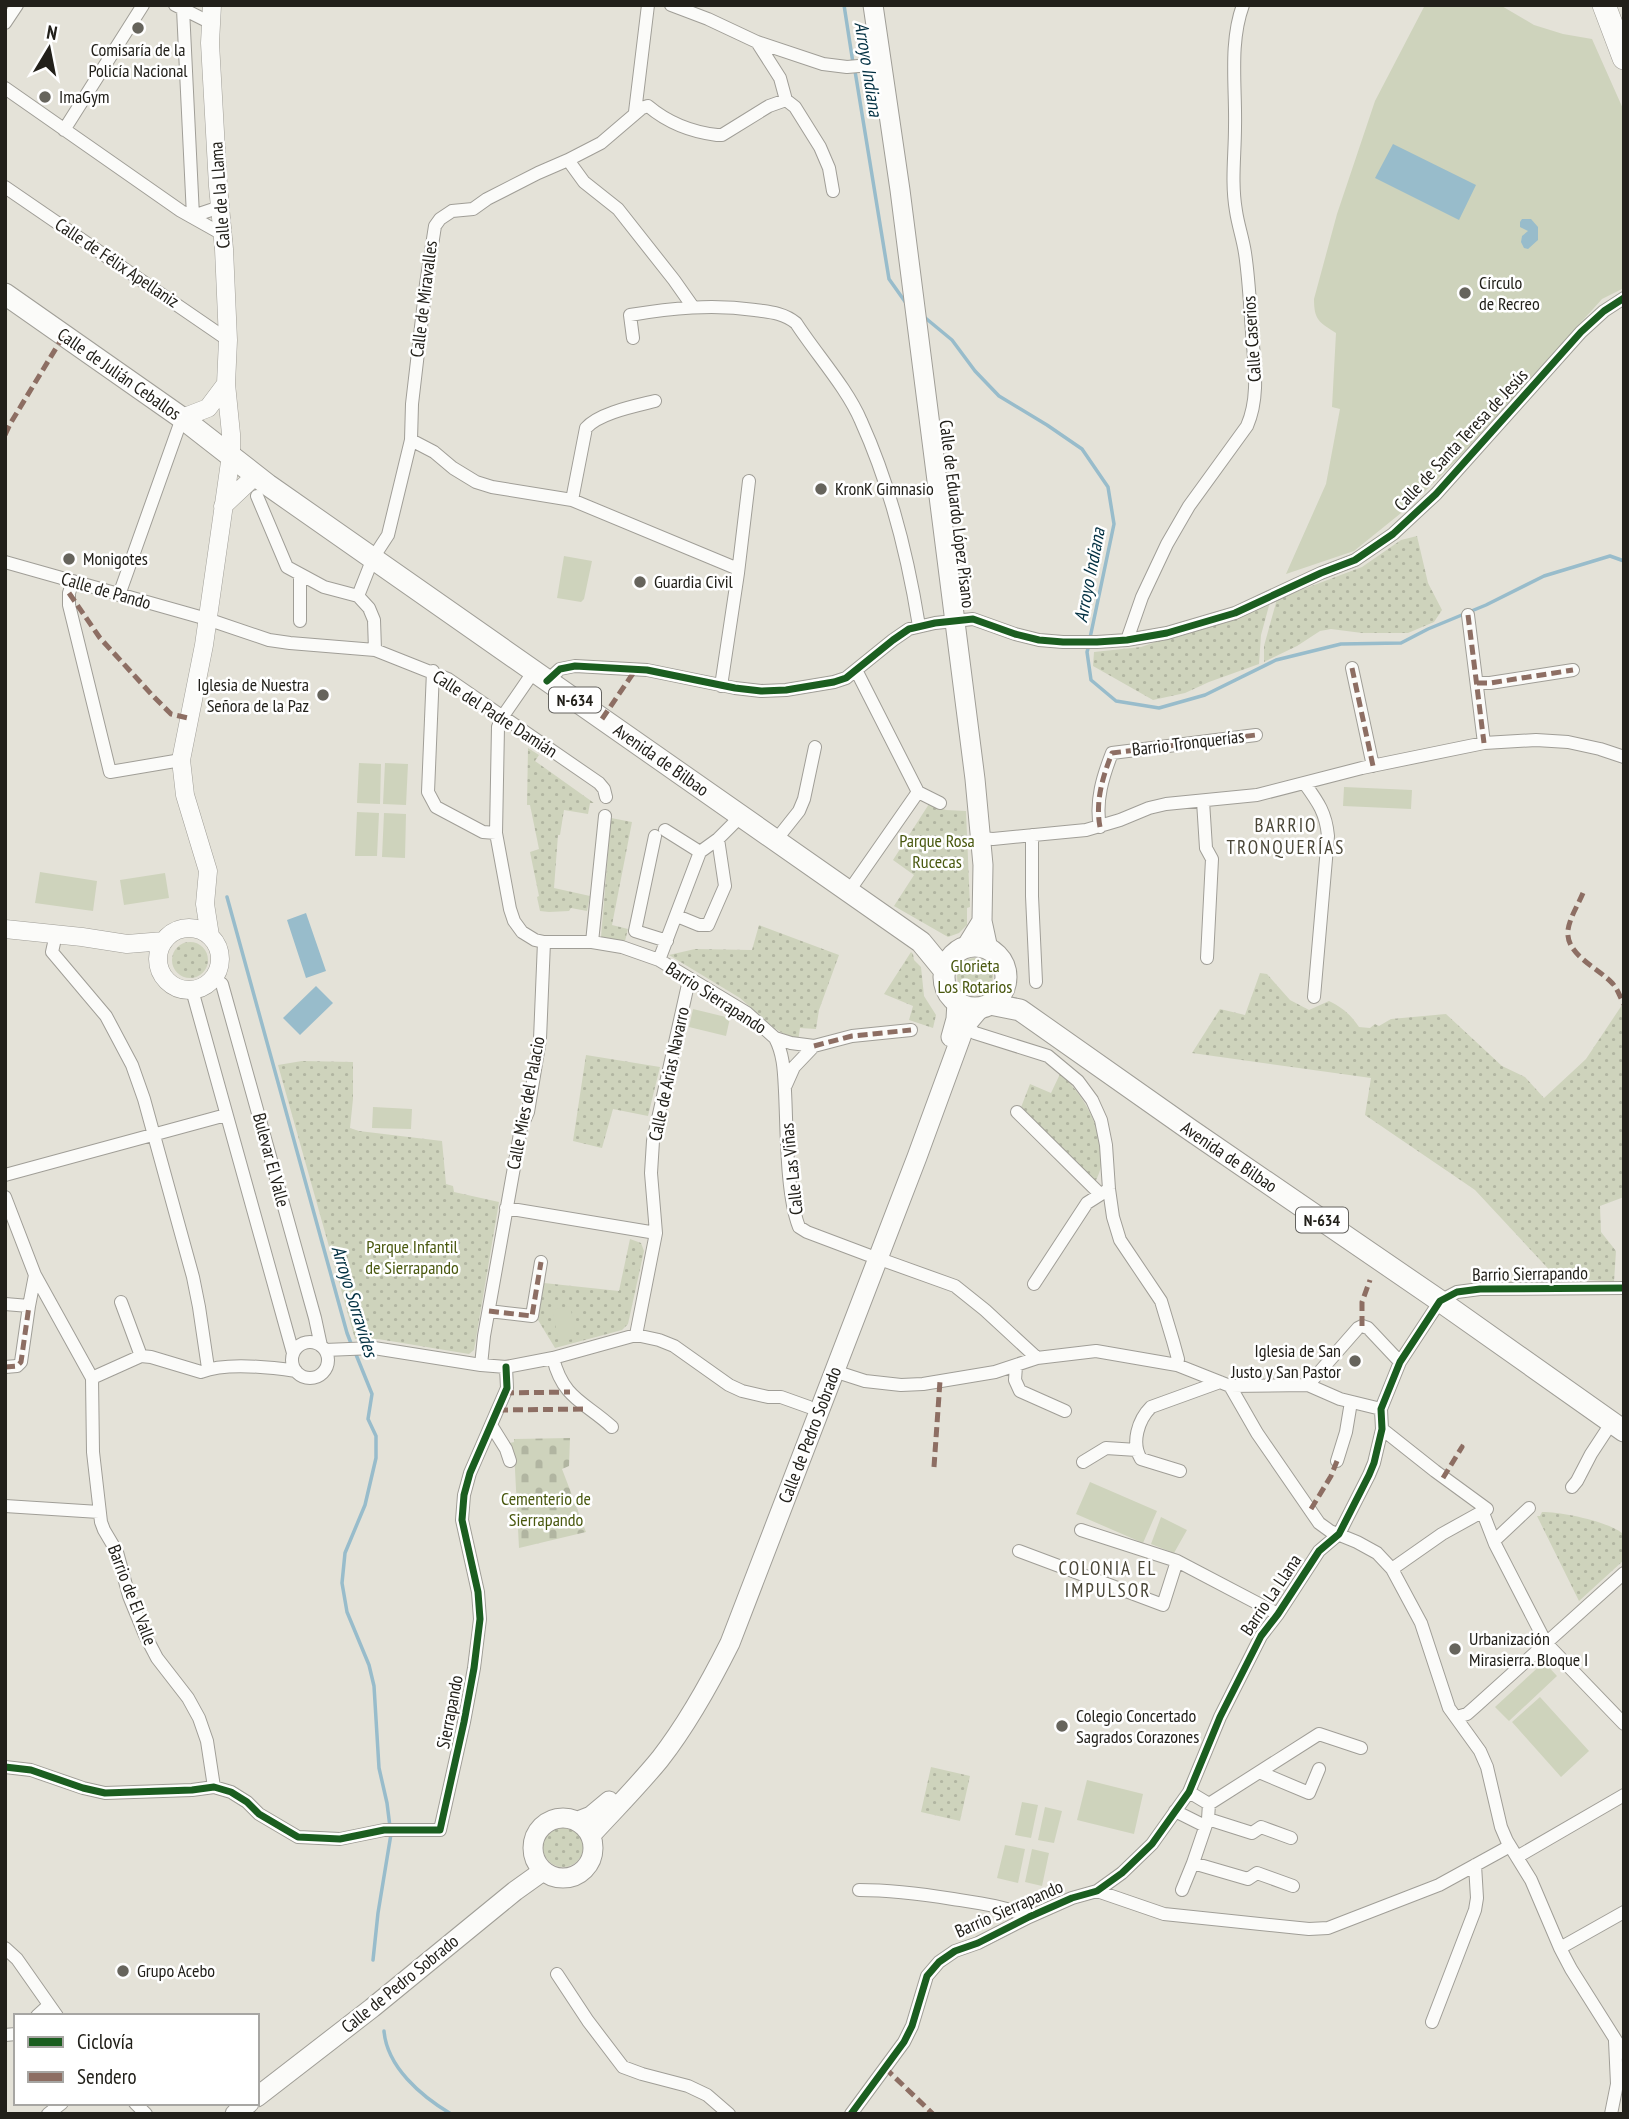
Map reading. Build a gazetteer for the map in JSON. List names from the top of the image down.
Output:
{
  "streets": {
    "highway": ["Calle de Julián Ceballos", "N-634", "Avenida de Bilbao"],
    "main road": ["Calle de la Llama", "Calle de Eduardo López Pisano", "Calle de Pedro Sobrado"],
    "street": [
      "Calle de Félix Apellaniz",
      "Calle de Miravalles",
      "Calle Caserios",
      "Calle de Santa Teresa de Jesús",
      "Calle de Pando",
      "Calle del Padre Damián",
      "Barrio Tronquerías",
      "Barrio Sierrapando",
      "Calle de Arias Navarro",
      "Calle Mies del Palacio",
      "Bulevar El Valle",
      "Calle Las Viñas",
      "Barrio de El Valle",
      "Barrio La Llana",
      "Sierrapando"
    ]
  },
  "crossings": [
    ["Calle de la Llama", "Calle de Félix Apellaniz"],
    ["Calle de la Llama", "Calle de Julián Ceballos"],
    ["Calle de la Llama", "Calle de Pando"],
    ["Calle de la Llama", "Calle del Padre Damián"],
    ["Calle de la Llama", "Avenida de Bilbao"],
    ["Calle de Miravalles", "Avenida de Bilbao"],
    ["Calle Caserios", "Calle de Santa Teresa de Jesús"],
    ["Calle de Julián Ceballos", "Avenida de Bilbao"],
    ["Calle de Santa Teresa de Jesús", "Calle de Eduardo López Pisano"],
    ["Calle de Santa Teresa de Jesús", "Avenida de Bilbao"],
    ["Calle de Eduardo López Pisano", "N-634"],
    ["Calle de Eduardo López Pisano", "Avenida de Bilbao"],
    ["Calle de Eduardo López Pisano", "Calle de Pedro Sobrado"],
    ["Calle de Pando", "Calle del Padre Damián"],
    ["N-634", "Avenida de Bilbao"],
    ["N-634", "Calle de Pedro Sobrado"],
    ["Avenida de Bilbao", "Barrio Sierrapando"],
    ["Avenida de Bilbao", "Calle de Pedro Sobrado"],
    ["Barrio Sierrapando", "Calle de Arias Navarro"],
    ["Barrio Sierrapando", "Calle Mies del Palacio"],
    ["Barrio Sierrapando", "Calle Las Viñas"],
    ["Barrio Sierrapando", "Barrio La Llana"],
    ["Calle Las Viñas", "Calle de Pedro Sobrado"],
    ["Barrio de El Valle", "Sierrapando"]
  ],
  "districts": ["BARRIO TRONQUERÍAS", "COLONIA EL IMPULSOR"],
  "water": ["Arroyo Indiana", "Arroyo Sorravides"],
  "parks": [
    "Parque Rosa Rucecas",
    "Glorieta Los Rotarios",
    "Parque Infantil de Sierrapando",
    "Cementerio de Sierrapando"
  ],
  "places": [
    "Comisaría de la Policía Nacional",
    "ImaGym",
    "Círculo de Recreo",
    "KronK Gimnasio",
    "Monigotes",
    "Guardia Civil",
    "Iglesia de Nuestra Señora de la Paz",
    "Iglesia de San Justo y San Pastor",
    "Urbanización Mirasierra. Bloque I",
    "Colegio Concertado Sagrados Corazones",
    "Grupo Acebo"
  ],
  "legend": ["Ciclovía", "Sendero"],
  "north": "top"
}
